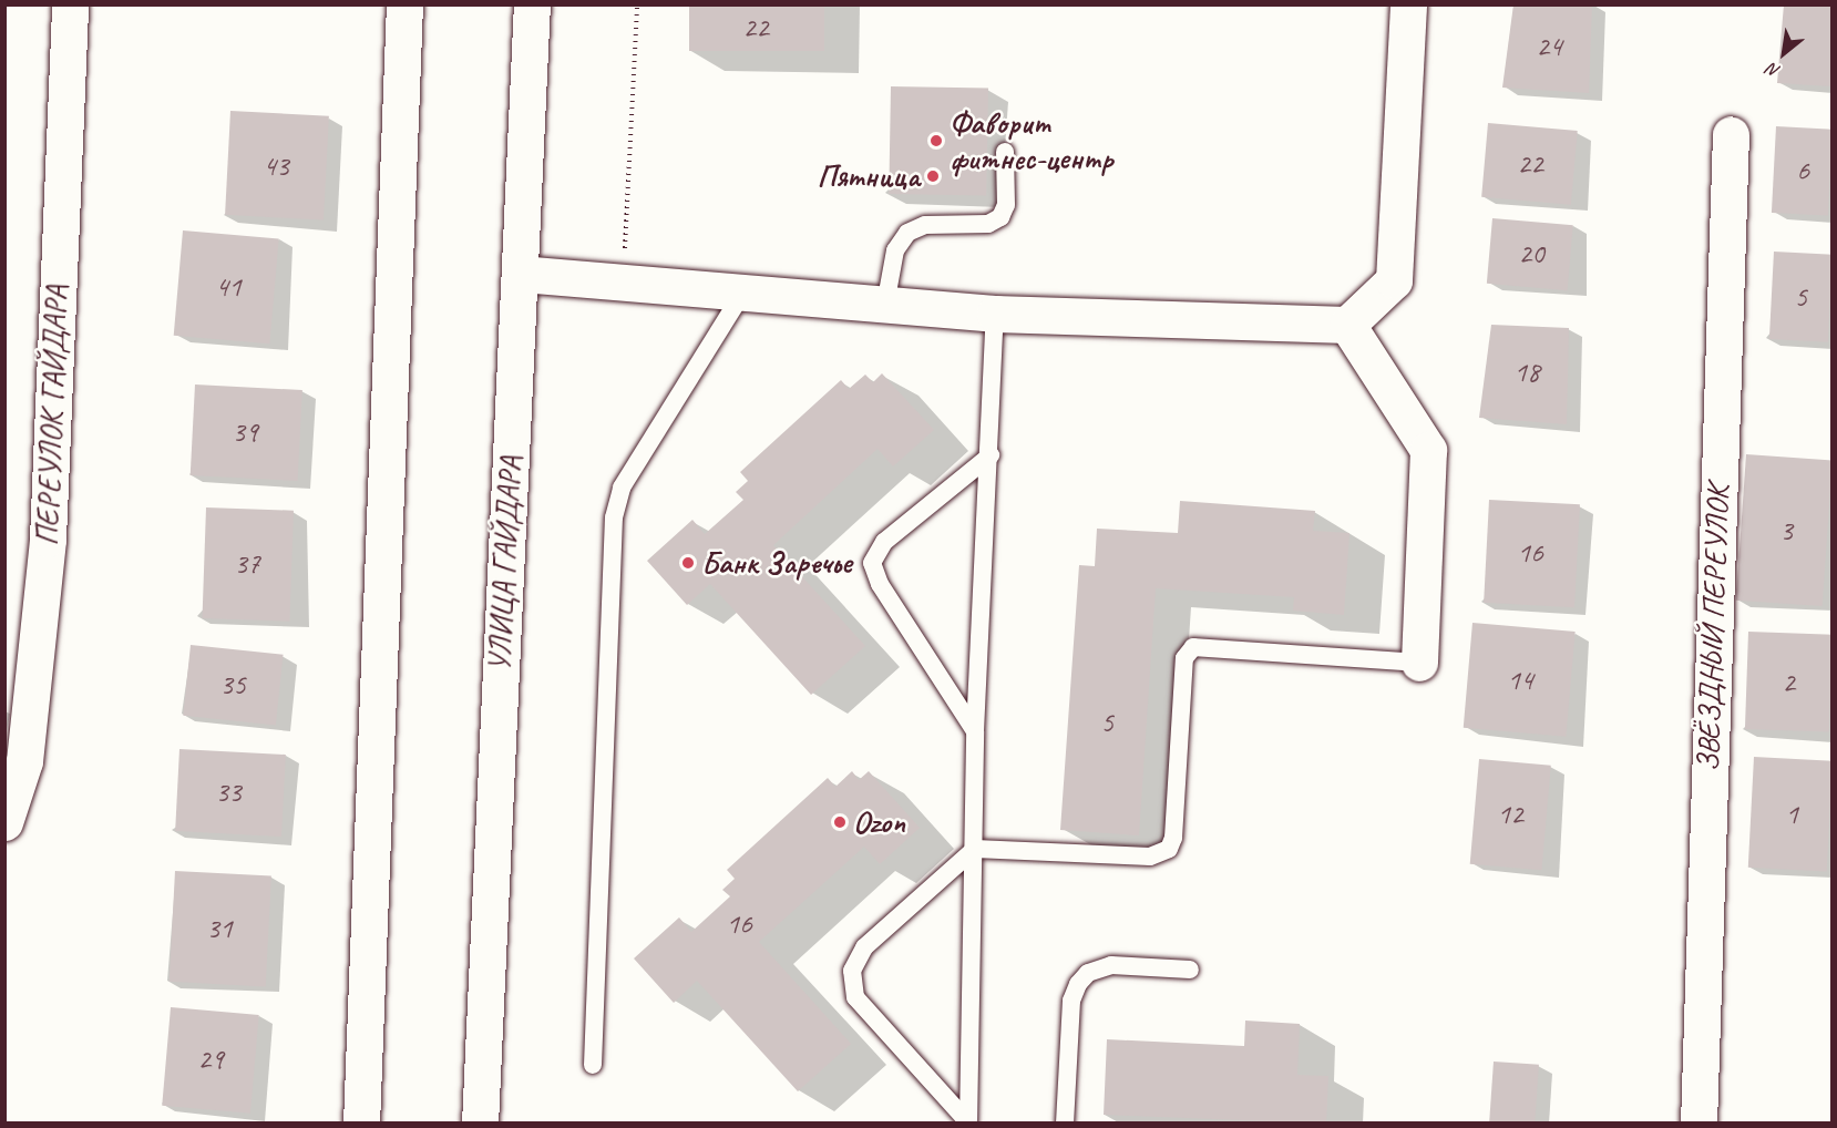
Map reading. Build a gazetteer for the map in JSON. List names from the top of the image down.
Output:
{
  "streets": {
    "street": ["ПЕРЕУЛОК ГАЙДАРА", "УЛИЦА ГАЙДАРА", "ЗВЁЗДНЫЙ ПЕРЕУЛОК"]
  },
  "places": [
    "Фаворит фитнес-центр",
    "Пятница",
    "Банк Заречье",
    "Ozon"
  ],
  "house_numbers": [
    "22",
    "24",
    "22",
    "43",
    "6",
    "20",
    "41",
    "5",
    "18",
    "39",
    "3",
    "16",
    "37",
    "14",
    "2",
    "35",
    "5",
    "33",
    "12",
    "1",
    "16",
    "31",
    "29"
  ],
  "north": "bottom left"
}
